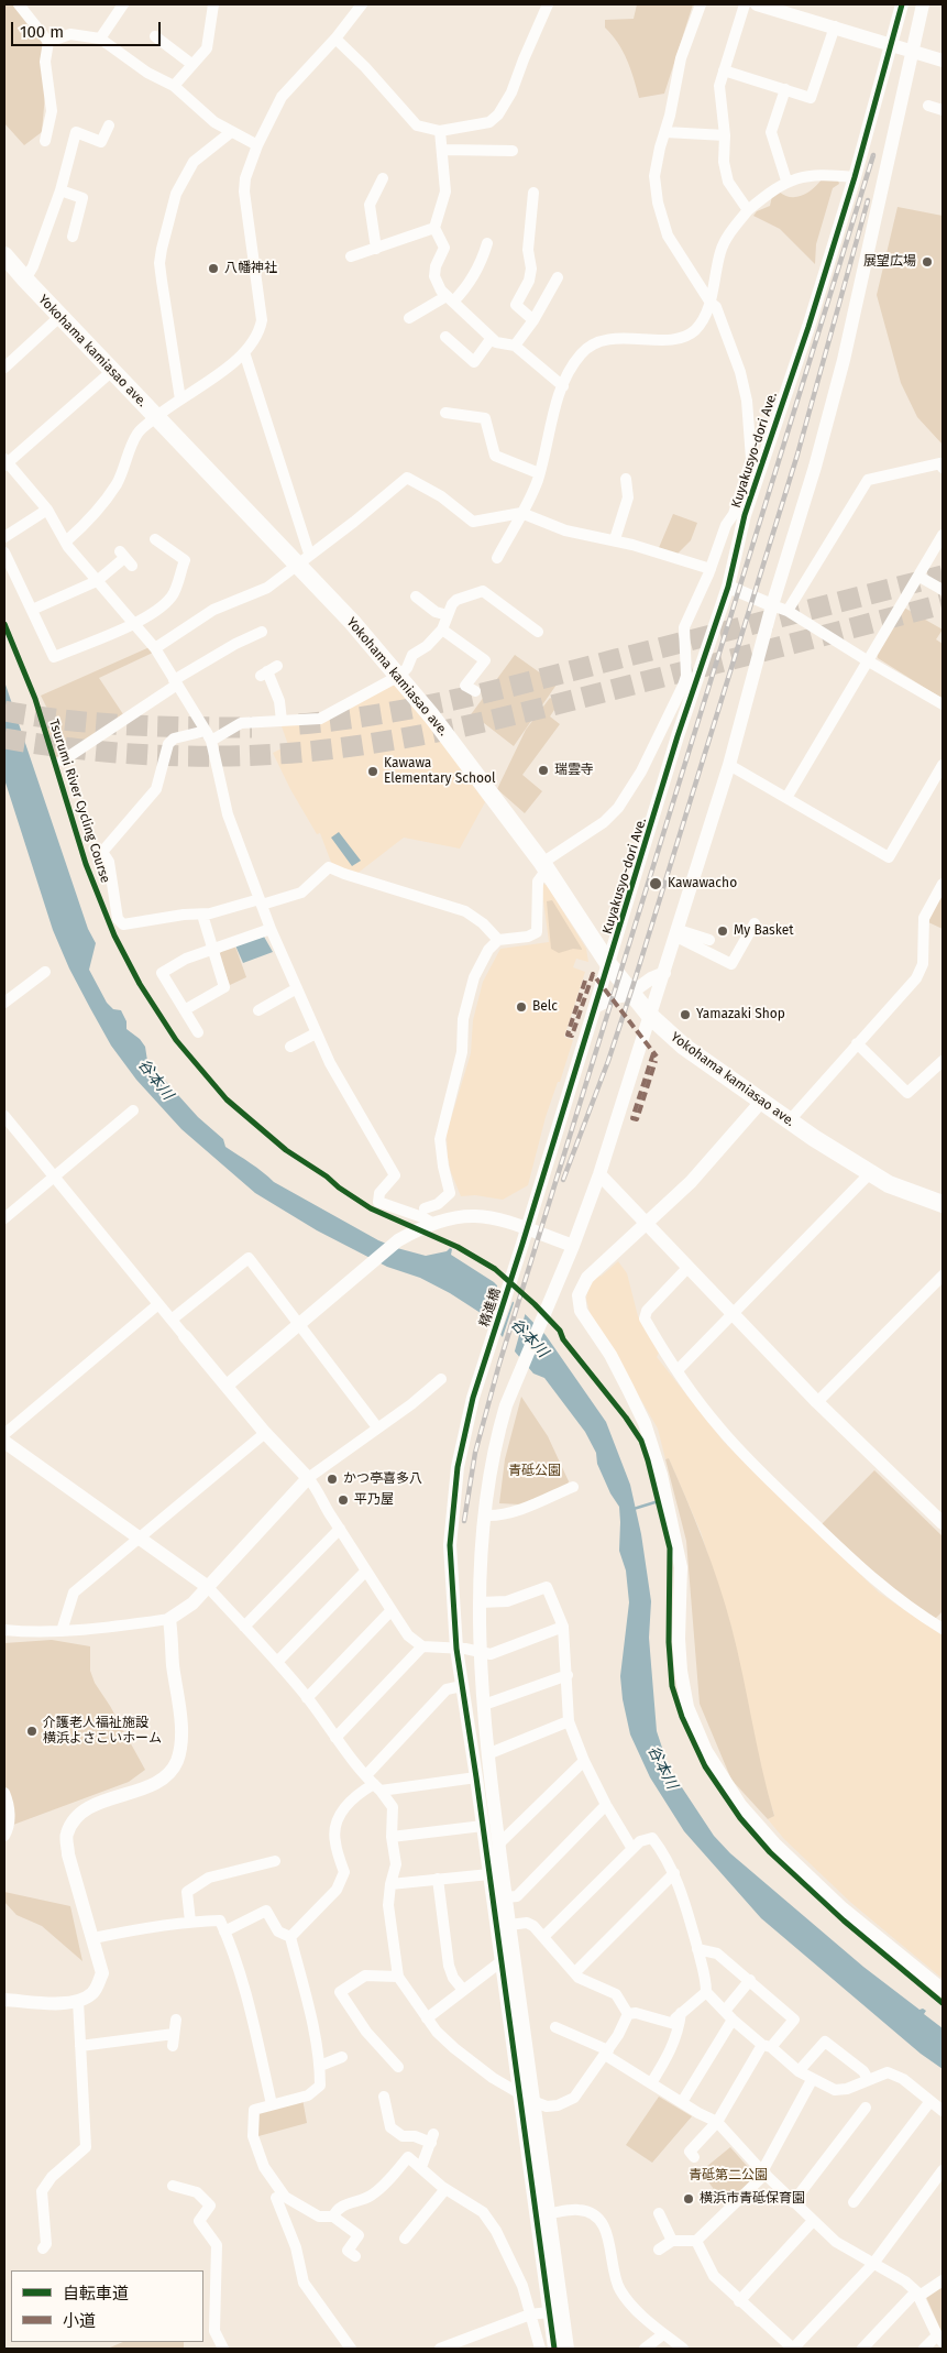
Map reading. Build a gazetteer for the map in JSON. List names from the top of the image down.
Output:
{
  "streets": {
    "main road": ["Yokohama kamiasao ave."],
    "street": ["Kuyakusyo-dori Ave.", "精進橋"],
    "cycle path": ["Tsurumi River Cycling Course"]
  },
  "crossings": [
    ["Yokohama kamiasao ave.", "Kuyakusyo-dori Ave."],
    ["Kuyakusyo-dori Ave.", "精進橋"]
  ],
  "water": ["谷本川"],
  "parks": ["青砥公園", "青砥第二公園"],
  "places": [
    "展望広場",
    "八幡神社",
    "瑞雲寺",
    "Kawawa Elementary School",
    "Kawawacho",
    "My Basket",
    "Belc",
    "Yamazaki Shop",
    "かつ亭喜多八",
    "平乃屋",
    "介護老人福祉施設 横浜よさこいホーム",
    "横浜市青砥保育園"
  ],
  "legend": ["自転車道", "小道"],
  "scale_bar": "100 m"
}
